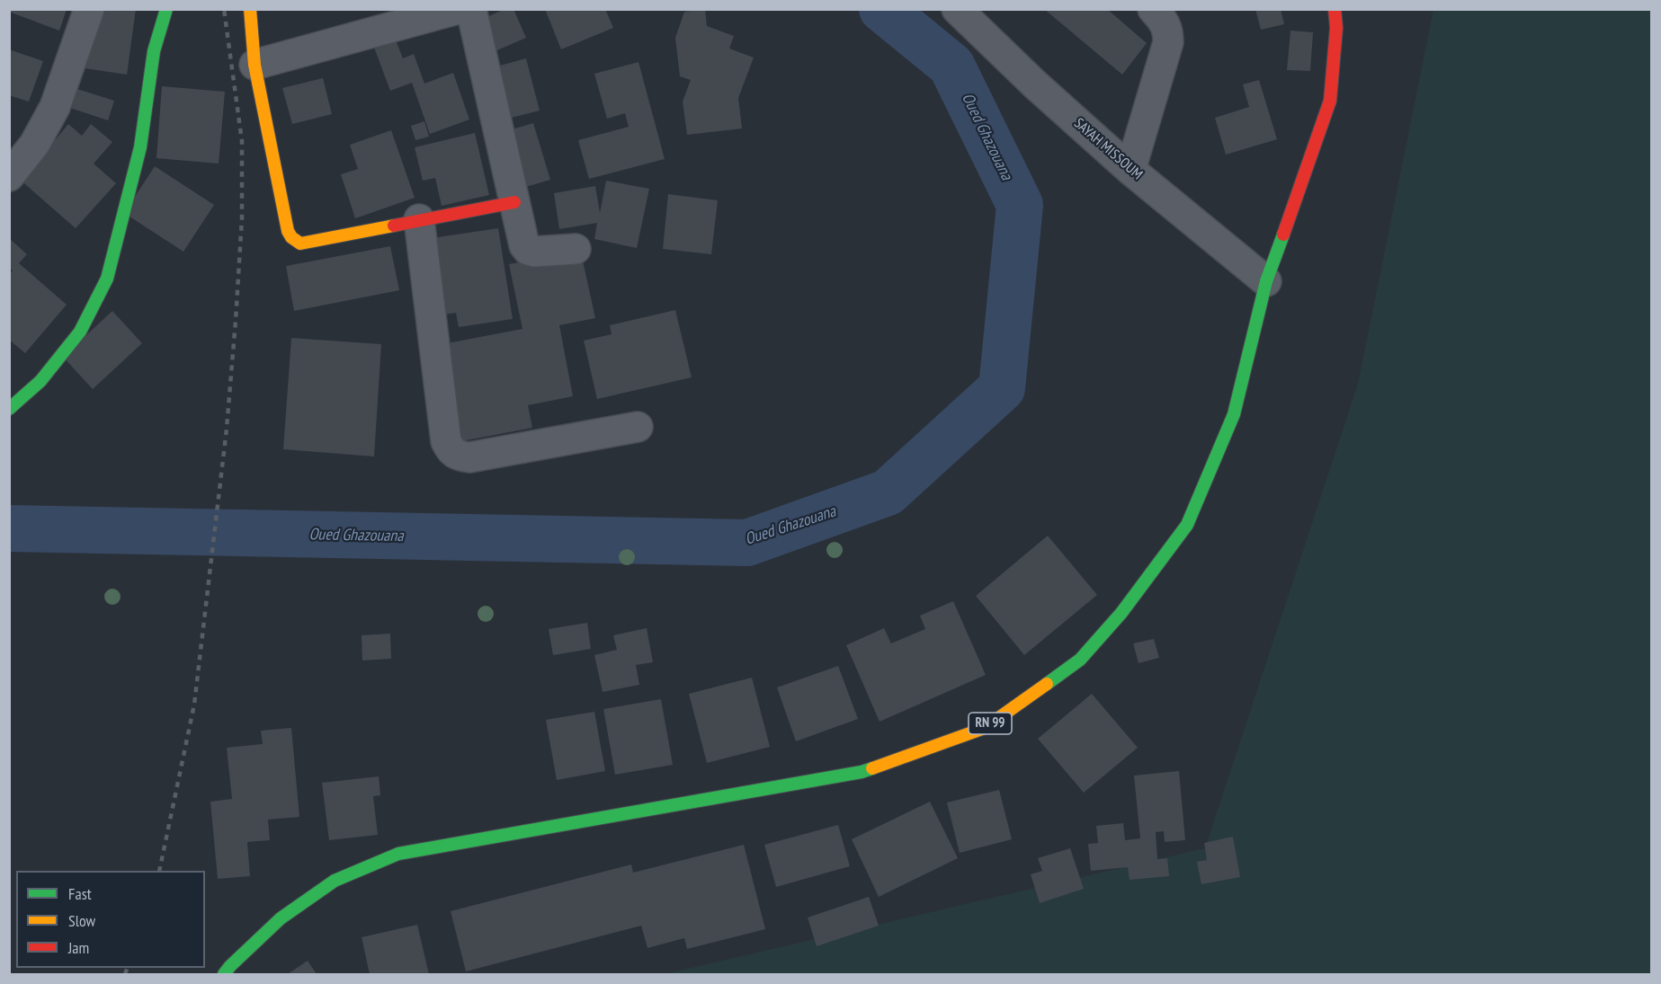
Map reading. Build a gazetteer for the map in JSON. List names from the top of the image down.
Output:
{
  "streets": {
    "main road": ["RN 99"],
    "street": ["SAYAH MISSOUM"]
  },
  "crossings": [
    ["SAYAH MISSOUM", "RN 99"]
  ],
  "water": ["Oued Ghazouana"],
  "legend": ["Fast", "Slow", "Jam"]
}
